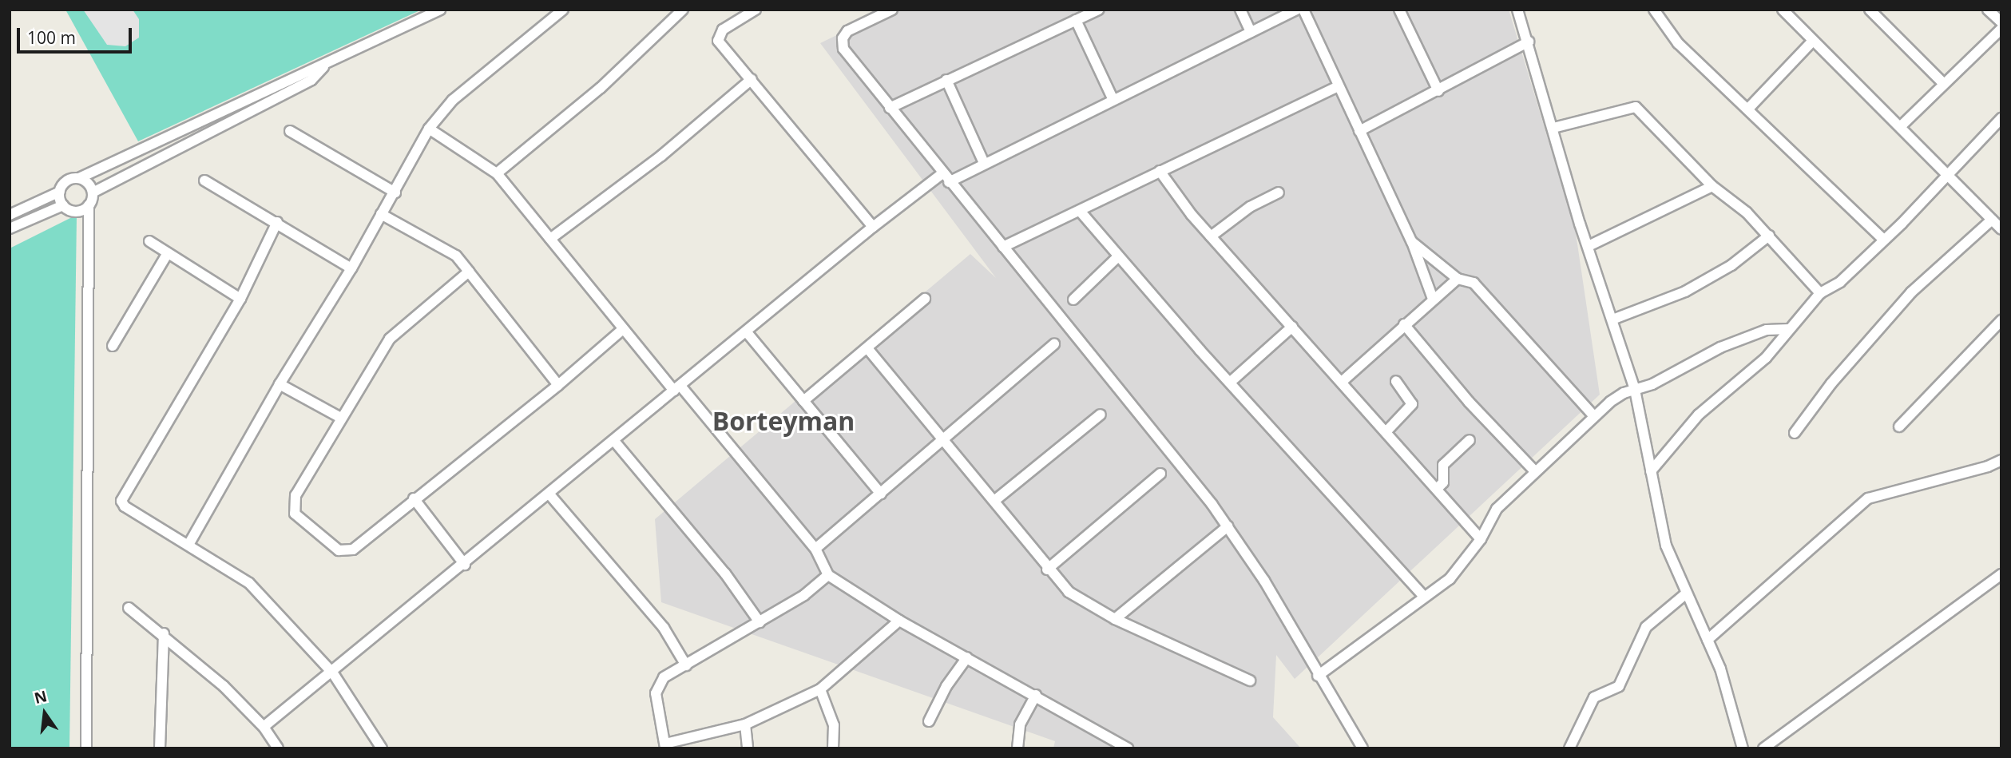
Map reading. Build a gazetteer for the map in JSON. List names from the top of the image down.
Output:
{
  "districts": ["Borteyman"],
  "scale_bar": "100 m",
  "north": "top"
}
